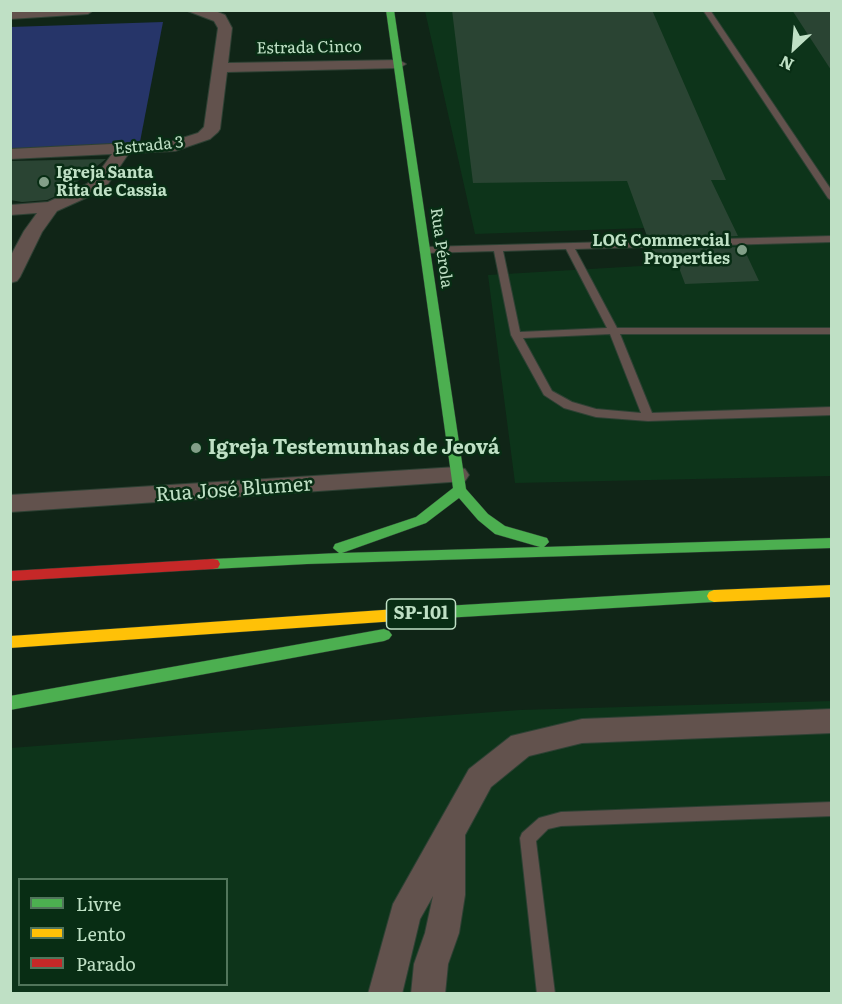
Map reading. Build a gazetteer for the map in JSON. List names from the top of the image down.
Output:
{
  "streets": {
    "main road": ["Rua Pérola", "SP-101"],
    "street": ["Estrada Cinco", "Estrada 3", "Rua José Blumer"]
  },
  "crossings": [
    ["Estrada Cinco", "Estrada 3"],
    ["Estrada Cinco", "Rua Pérola"],
    ["Rua Pérola", "Rua José Blumer"]
  ],
  "places": ["Igreja Santa Rita de Cassia", "LOG Commercial Properties", "Igreja Testemunhas de Jeová"],
  "legend": ["Livre", "Lento", "Parado"],
  "north": "bottom left"
}
